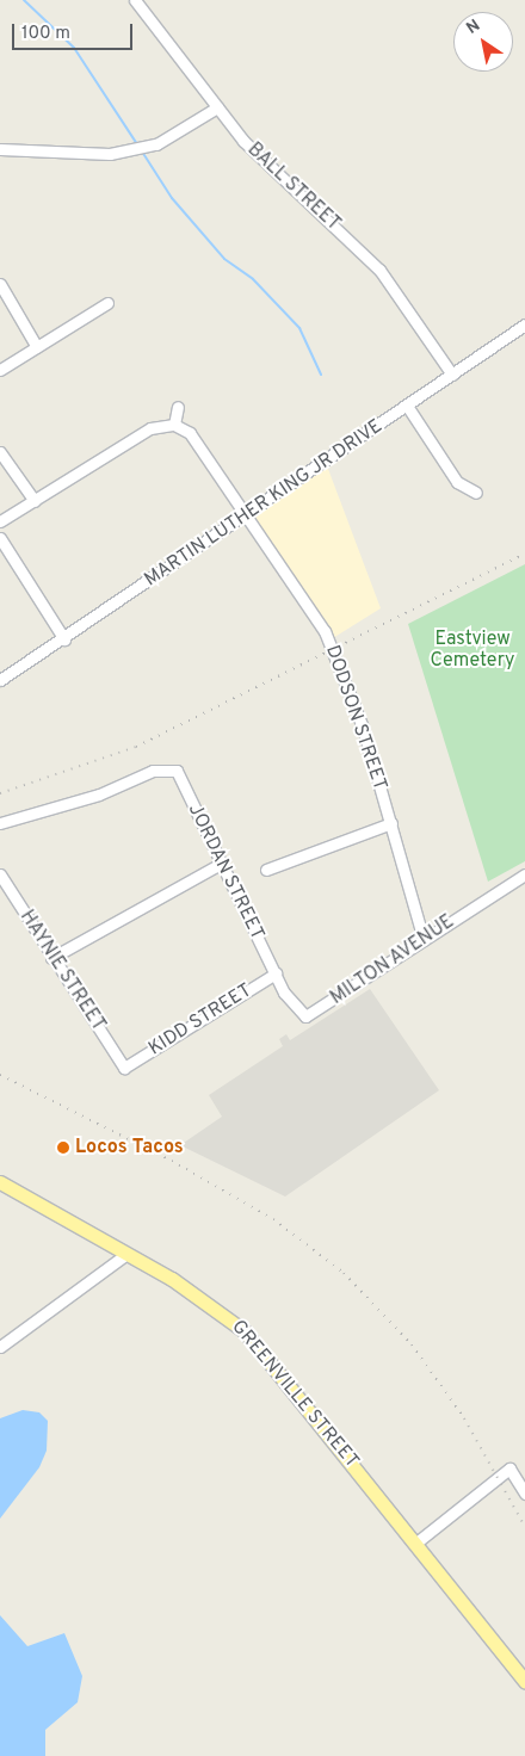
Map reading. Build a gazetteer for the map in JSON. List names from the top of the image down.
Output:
{
  "streets": {
    "main road": ["GREENVILLE STREET"],
    "street": [
      "BALL STREET",
      "MARTIN LUTHER KING JR DRIVE",
      "DODSON STREET",
      "JORDAN STREET",
      "MILTON AVENUE",
      "HAYNIE STREET",
      "KIDD STREET"
    ]
  },
  "crossings": [
    ["BALL STREET", "MARTIN LUTHER KING JR DRIVE"],
    ["MARTIN LUTHER KING JR DRIVE", "DODSON STREET"],
    ["DODSON STREET", "MILTON AVENUE"],
    ["JORDAN STREET", "MILTON AVENUE"],
    ["JORDAN STREET", "KIDD STREET"],
    ["MILTON AVENUE", "KIDD STREET"],
    ["HAYNIE STREET", "KIDD STREET"]
  ],
  "parks": ["Eastview Cemetery"],
  "places": ["Locos Tacos"],
  "scale_bar": "100 m",
  "north": "top left"
}
